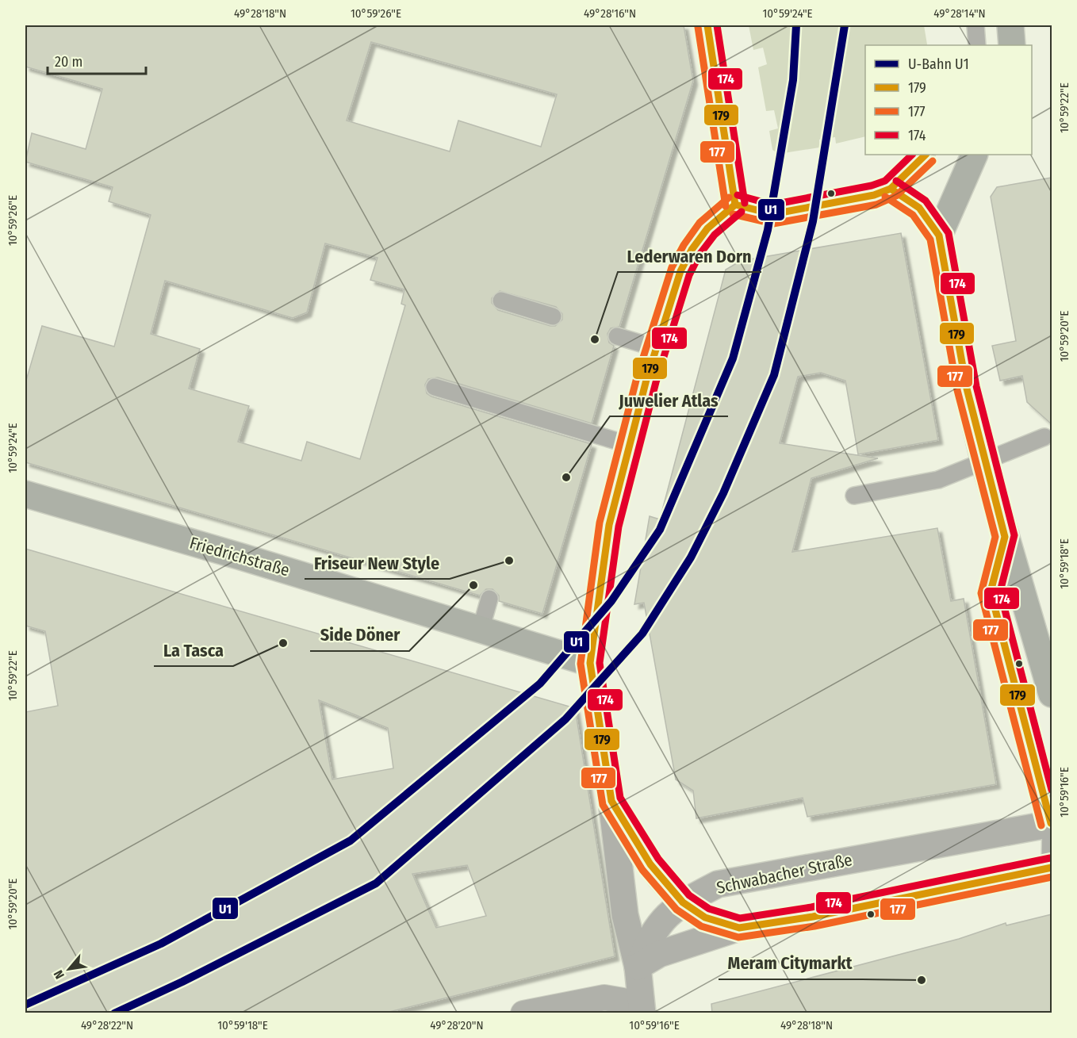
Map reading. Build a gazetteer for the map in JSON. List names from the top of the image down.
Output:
{
  "streets": {
    "main road": ["Friedrichstraße"],
    "street": ["Schwabacher Straße"]
  },
  "places": [
    "Lederwaren Dorn",
    "Juwelier Atlas",
    "Friseur New Style",
    "Side Döner",
    "La Tasca",
    "Meram Citymarkt"
  ],
  "lines": [
    "metro line U1",
    "transit line 179",
    "transit line 174",
    "transit line 177"
  ],
  "legend": [
    "U-Bahn U1",
    "179",
    "177",
    "174"
  ],
  "scale_bar": "20 m",
  "north": "bottom left",
  "coordinates": [
    "49°28'18\"N",
    "10°59'26\"E",
    "49°28'16\"N",
    "10°59'24\"E",
    "49°28'14\"N",
    "10°59'22\"E",
    "10°59'20\"E",
    "10°59'18\"E",
    "10°59'16\"E",
    "49°28'22\"N",
    "49°28'20\"N"
  ]
}
